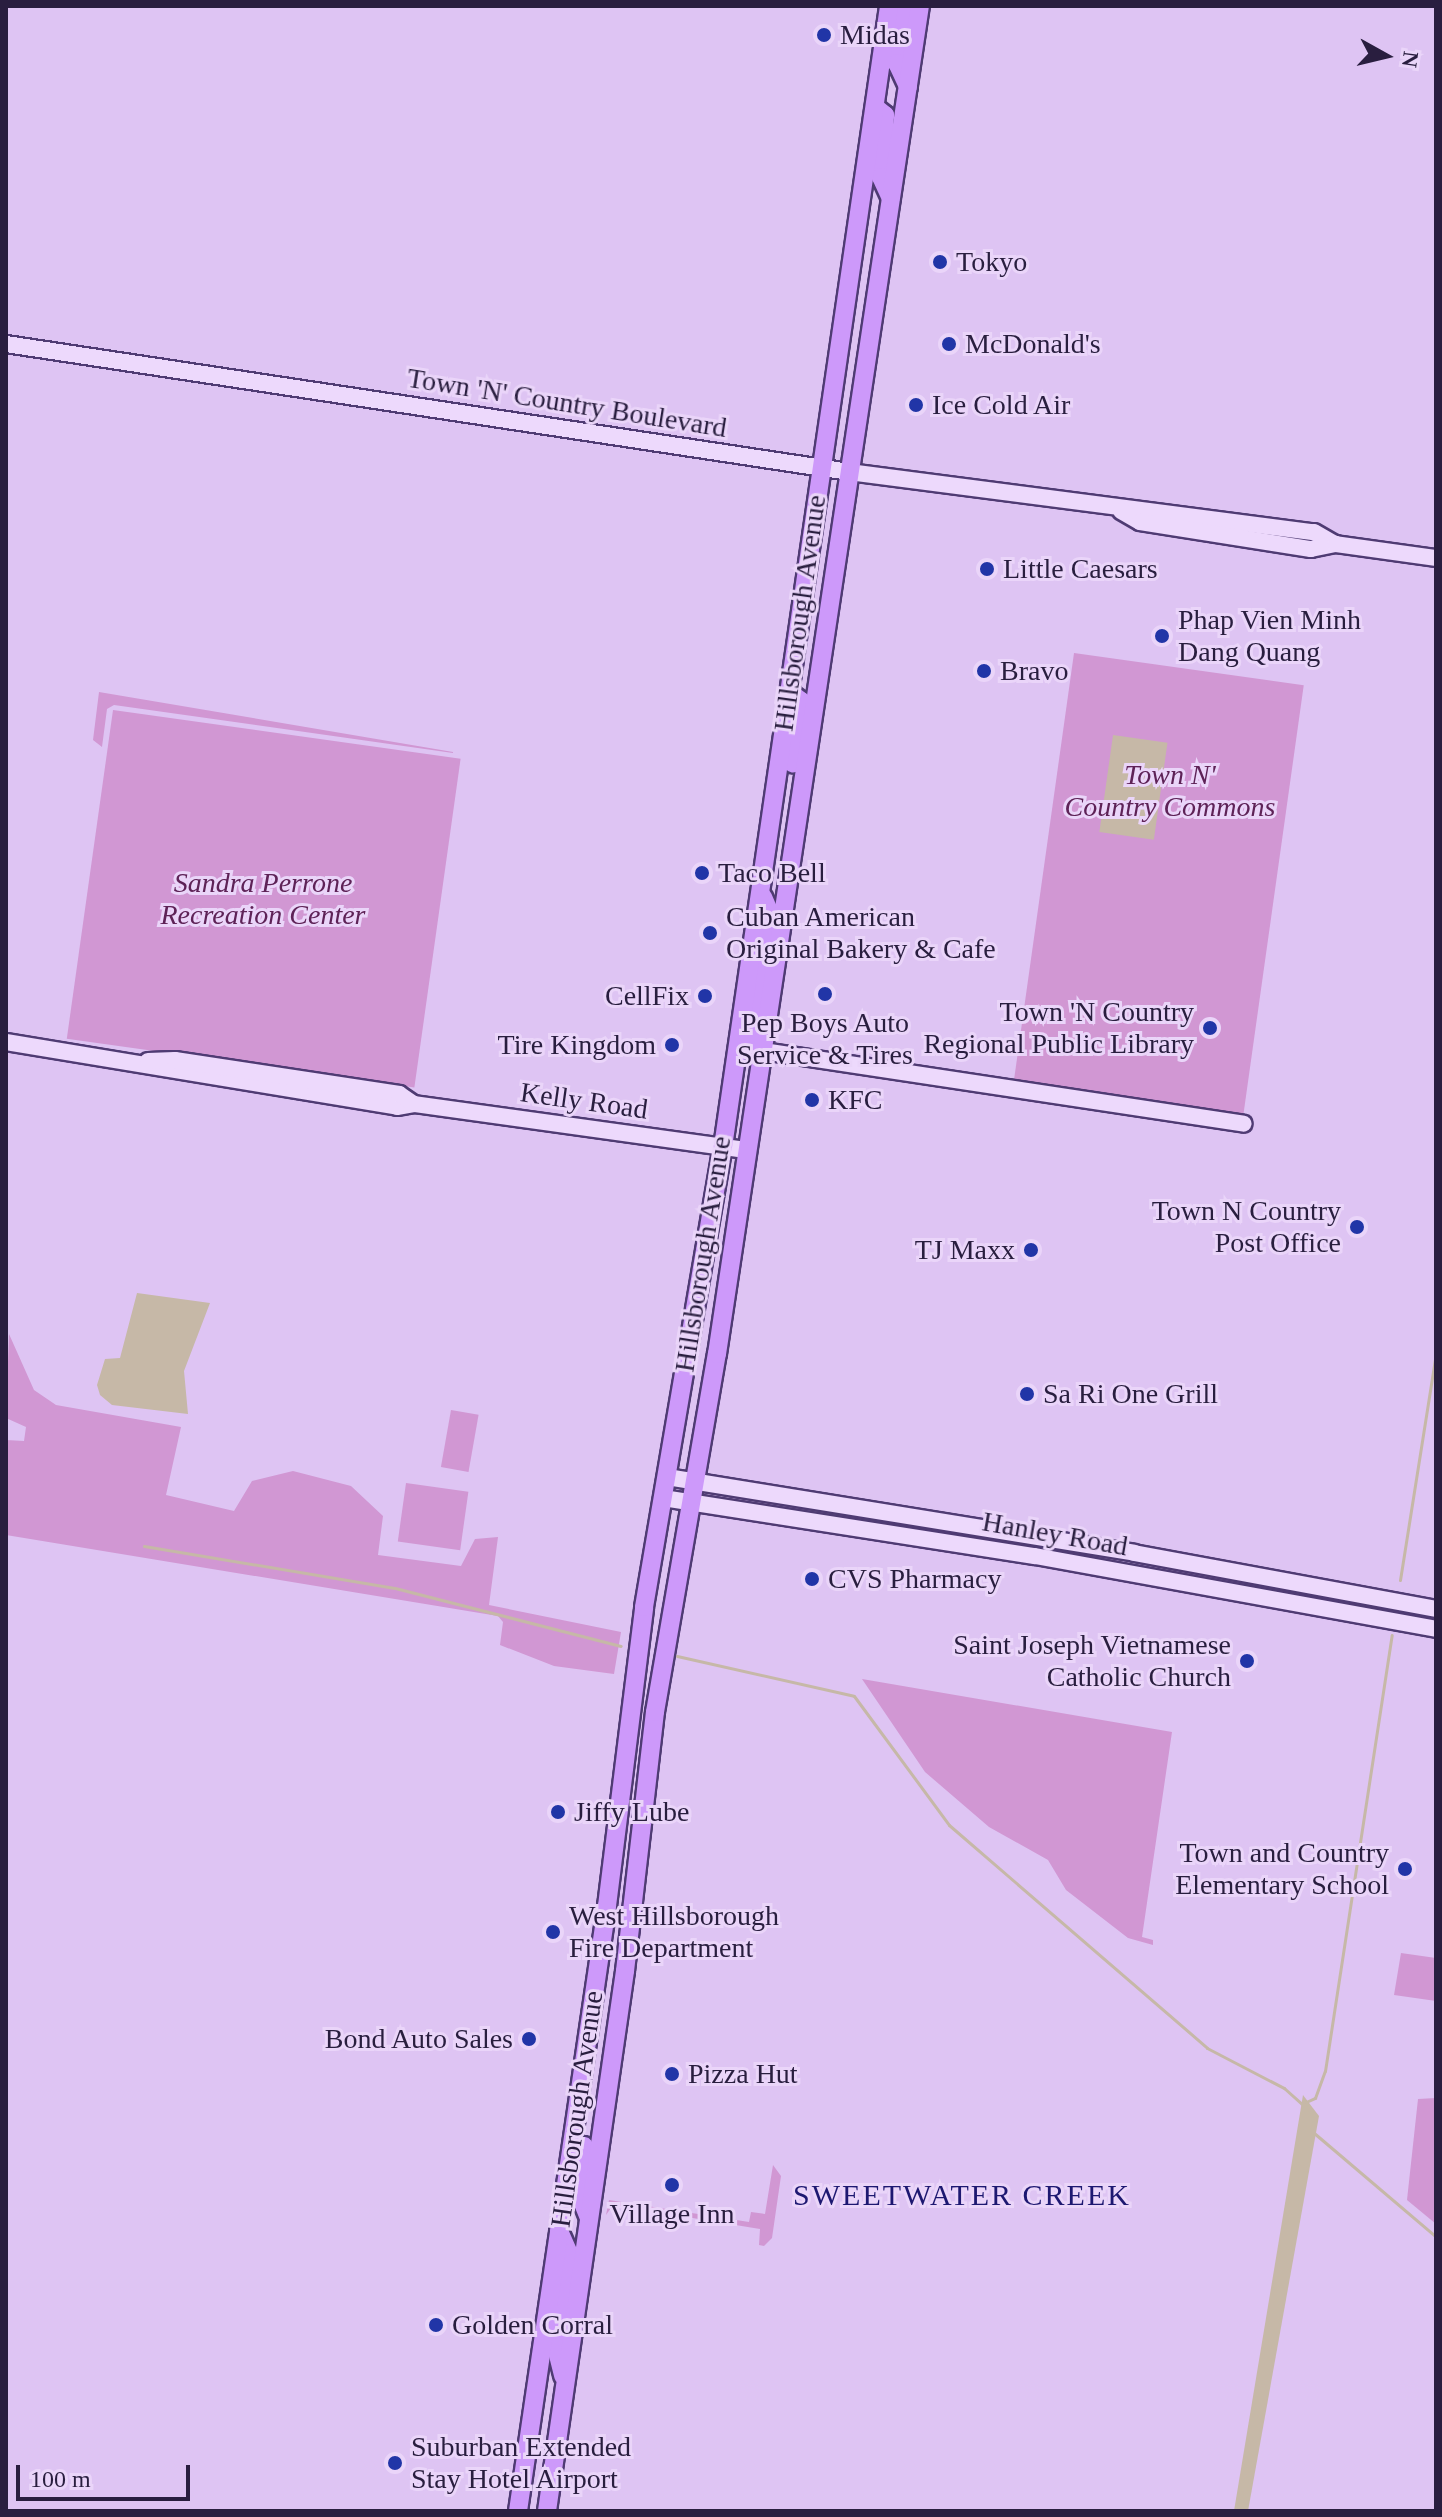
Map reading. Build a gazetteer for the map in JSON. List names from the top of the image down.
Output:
{
  "streets": {
    "main road": ["Hillsborough Avenue"],
    "street": ["Town 'N' Country Boulevard", "Kelly Road", "Hanley Road"]
  },
  "crossings": [
    ["Town 'N' Country Boulevard", "Hillsborough Avenue"],
    ["Hillsborough Avenue", "Kelly Road"],
    ["Hillsborough Avenue", "Hanley Road"]
  ],
  "districts": ["SWEETWATER CREEK"],
  "parks": ["Town N' Country Commons", "Sandra Perrone Recreation Center"],
  "places": [
    "Midas",
    "Tokyo",
    "McDonald's",
    "Ice Cold Air",
    "Little Caesars",
    "Phap Vien Minh Dang Quang",
    "Bravo",
    "Taco Bell",
    "Cuban American Original Bakery & Cafe",
    "Pep Boys Auto Service & Tires",
    "CellFix",
    "Town 'N Country Regional Public Library",
    "Tire Kingdom",
    "KFC",
    "Town N Country Post Office",
    "TJ Maxx",
    "Sa Ri One Grill",
    "CVS Pharmacy",
    "Saint Joseph Vietnamese Catholic Church",
    "Jiffy Lube",
    "Town and Country Elementary School",
    "West Hillsborough Fire Department",
    "Bond Auto Sales",
    "Pizza Hut",
    "Village Inn",
    "Golden Corral",
    "Suburban Extended Stay Hotel Airport"
  ],
  "scale_bar": "100 m",
  "north": "right"
}
